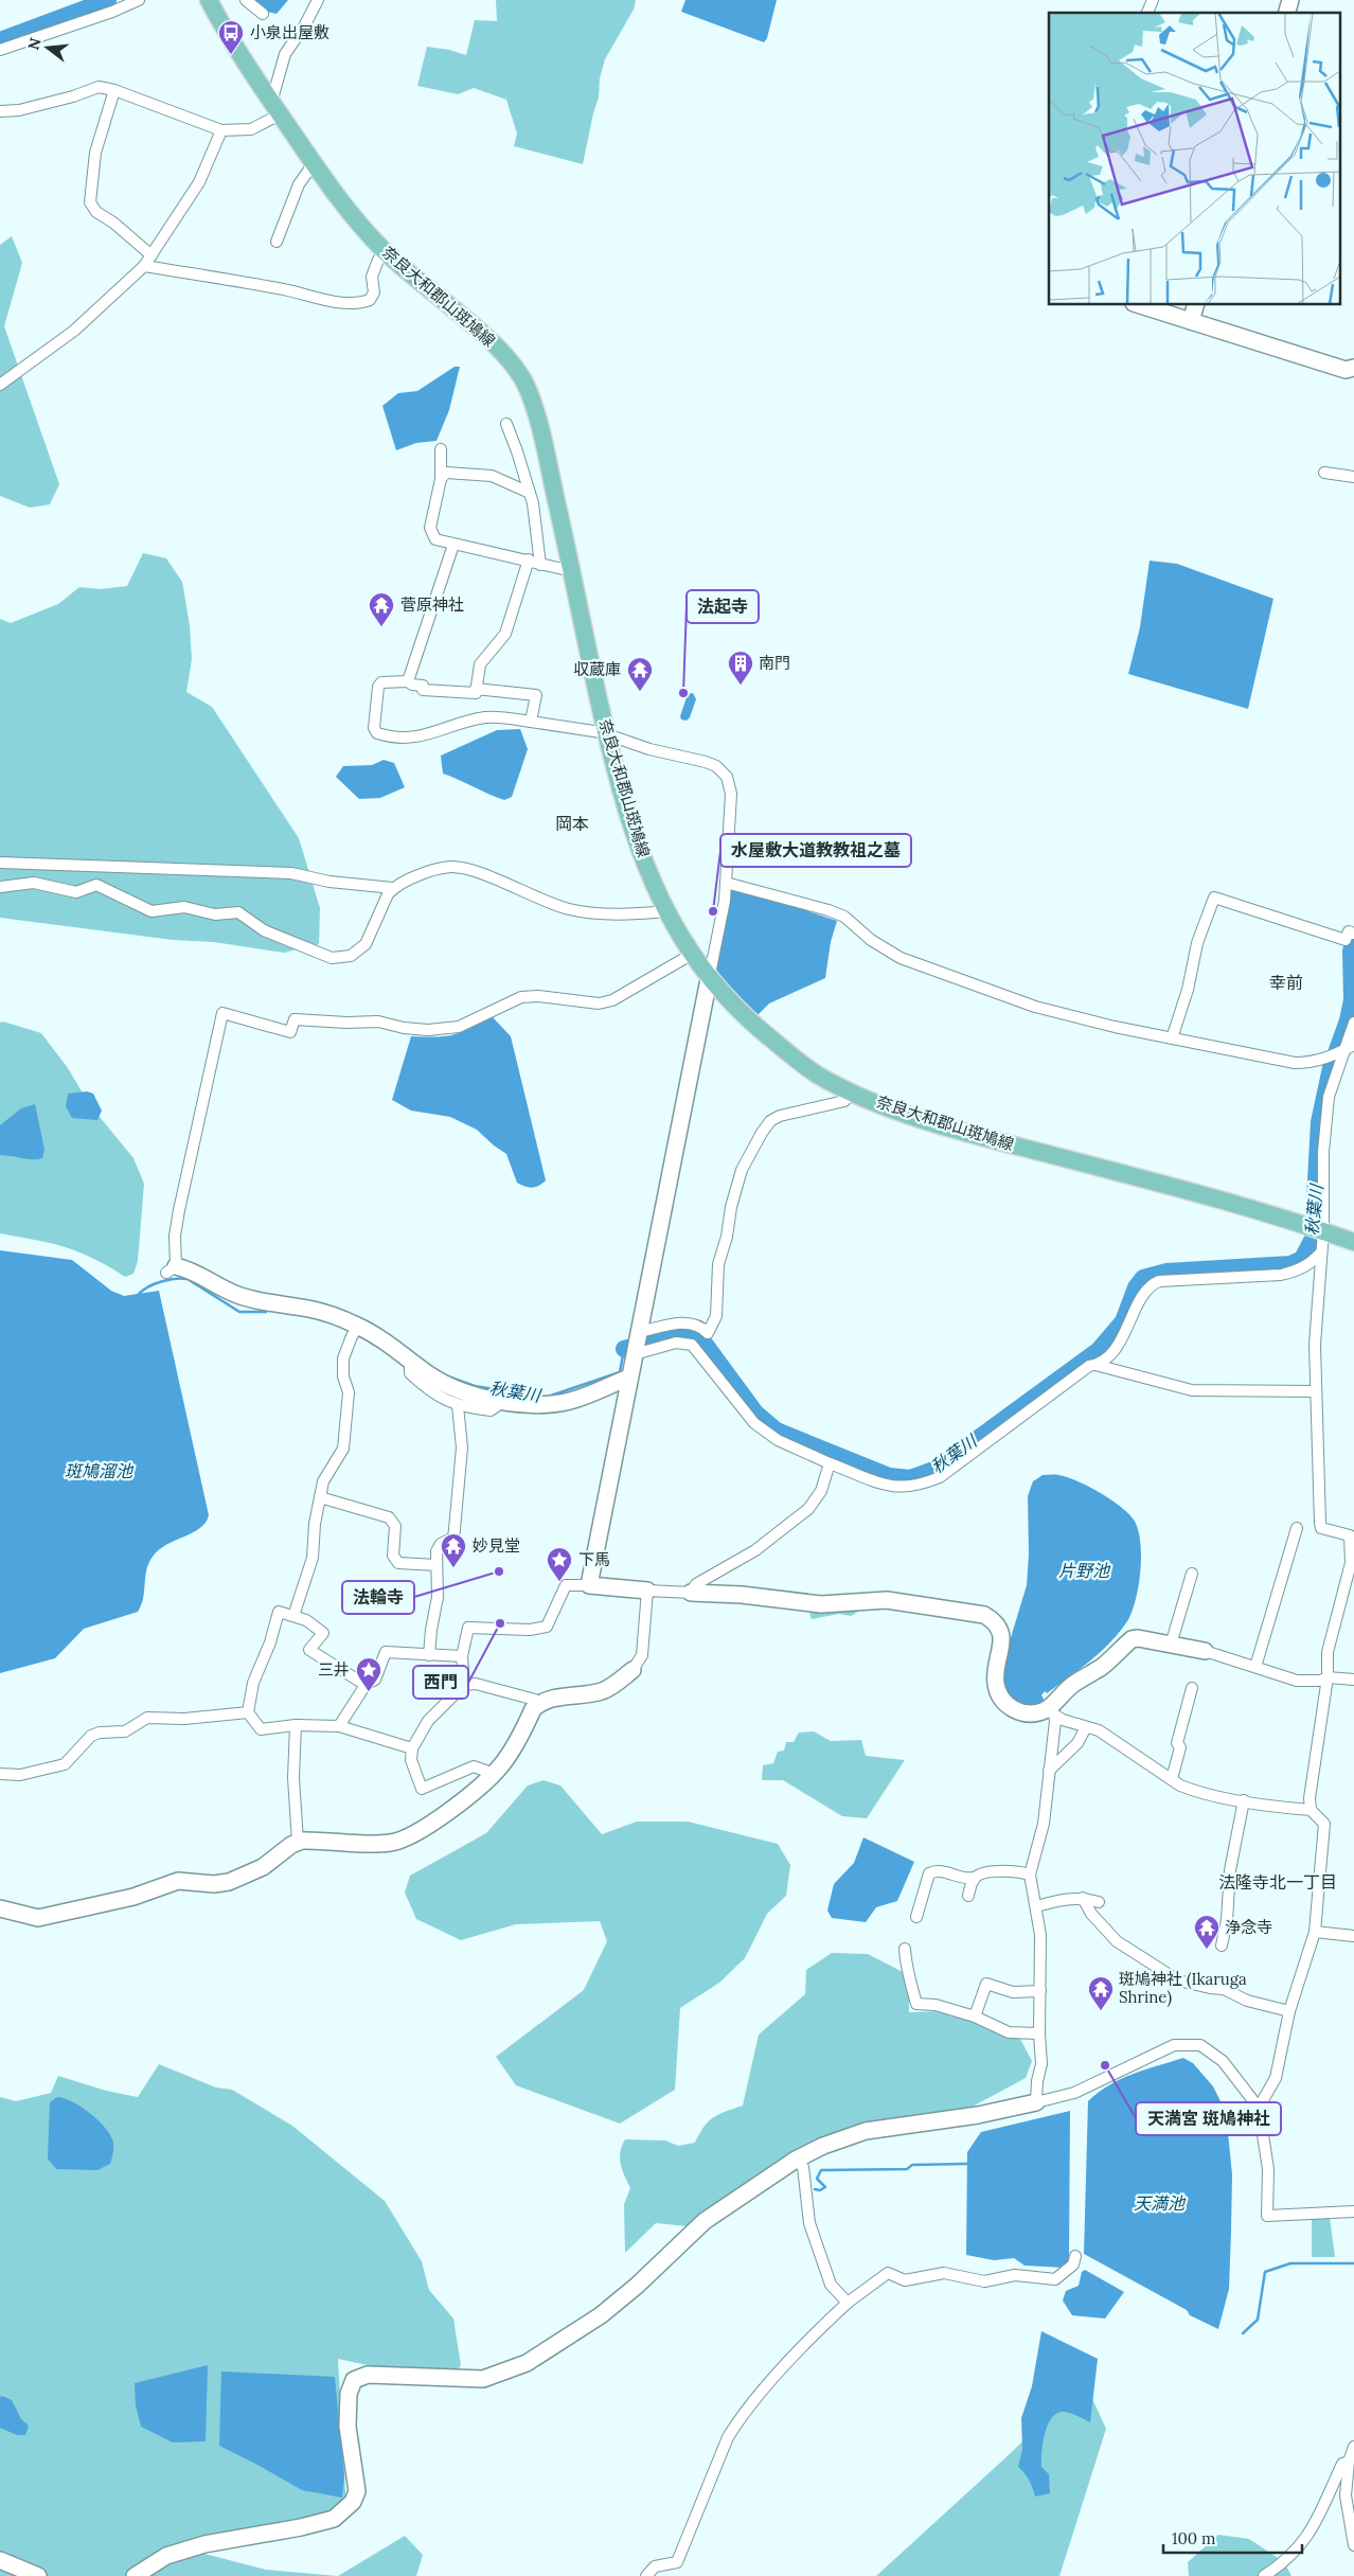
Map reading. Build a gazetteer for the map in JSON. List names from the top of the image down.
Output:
{
  "streets": {
    "main road": ["奈良大和郡山斑鳩線"]
  },
  "districts": ["岡本", "幸前", "法隆寺北一丁目"],
  "water": [
    "秋葉川",
    "斑鳩溜池",
    "片野池",
    "天満池"
  ],
  "places": {
    "bus stop": ["小泉出屋敷"],
    "temple": [
      "菅原神社",
      "収蔵庫",
      "妙見堂",
      "浄念寺",
      "斑鳩神社 (Ikaruga Shrine)"
    ],
    "building": ["南門"],
    "other": [
      "法起寺",
      "水屋敷大道教教祖之墓",
      "法輪寺",
      "西門",
      "天満宮 斑鳩神社"
    ],
    "place": ["下馬", "三井"]
  },
  "scale_bar": "100 m",
  "north": "left"
}
